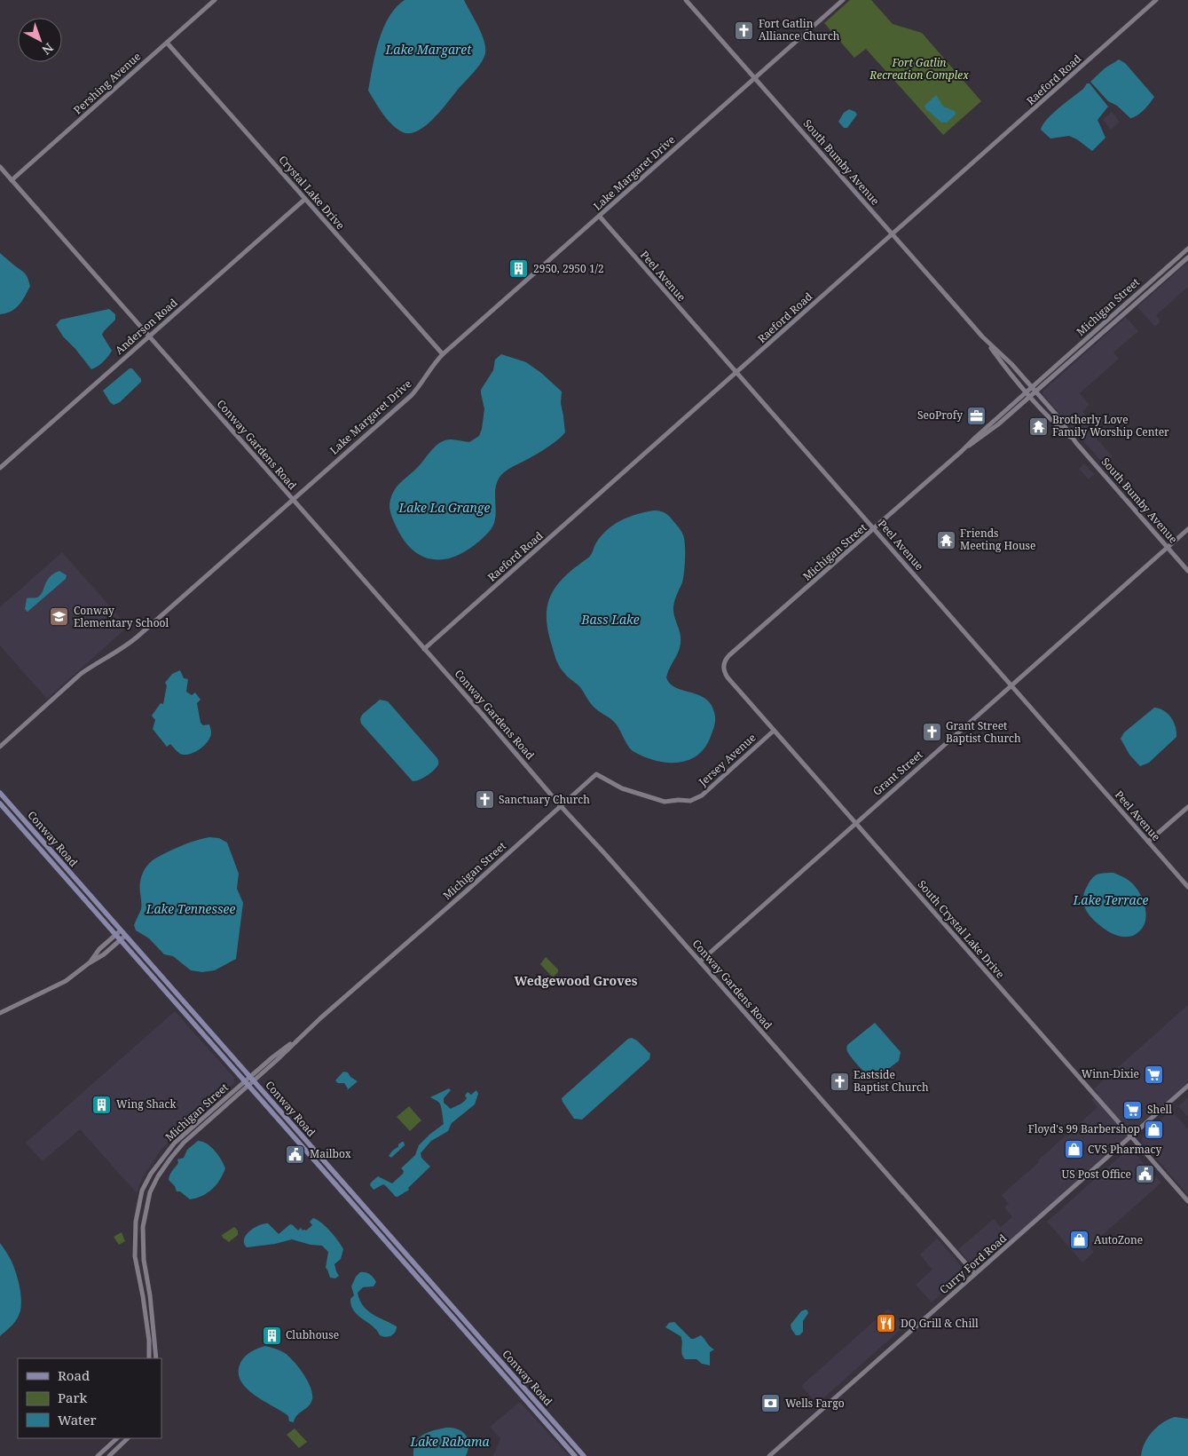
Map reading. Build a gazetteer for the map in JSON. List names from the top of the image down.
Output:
{
  "streets": {
    "main road": ["Conway Road"],
    "street": [
      "Raeford Road",
      "Pershing Avenue",
      "South Bumby Avenue",
      "Lake Margaret Drive",
      "Crystal Lake Drive",
      "Peel Avenue",
      "Michigan Street",
      "Anderson Road",
      "Conway Gardens Road",
      "Jersey Avenue",
      "Grant Street",
      "South Crystal Lake Drive",
      "Curry Ford Road"
    ]
  },
  "crossings": [
    ["Raeford Road", "South Bumby Avenue"],
    ["Raeford Road", "Peel Avenue"],
    ["Raeford Road", "Conway Gardens Road"],
    ["Pershing Avenue", "Crystal Lake Drive"],
    ["Pershing Avenue", "Conway Gardens Road"],
    ["South Bumby Avenue", "Lake Margaret Drive"],
    ["South Bumby Avenue", "Michigan Street"],
    ["South Bumby Avenue", "Grant Street"],
    ["Lake Margaret Drive", "Crystal Lake Drive"],
    ["Lake Margaret Drive", "Peel Avenue"],
    ["Lake Margaret Drive", "Conway Gardens Road"],
    ["Crystal Lake Drive", "Anderson Road"],
    ["Peel Avenue", "Michigan Street"],
    ["Peel Avenue", "Grant Street"],
    ["Michigan Street", "Conway Gardens Road"],
    ["Michigan Street", "Jersey Avenue"],
    ["Michigan Street", "Conway Road"],
    ["Michigan Street", "South Crystal Lake Drive"],
    ["Anderson Road", "Conway Gardens Road"],
    ["Conway Gardens Road", "Grant Street"],
    ["Conway Gardens Road", "Curry Ford Road"],
    ["Jersey Avenue", "South Crystal Lake Drive"],
    ["Grant Street", "South Crystal Lake Drive"],
    ["South Crystal Lake Drive", "Curry Ford Road"]
  ],
  "districts": ["Wedgewood Groves"],
  "water": [
    "Lake Margaret",
    "Lake La Grange",
    "Bass Lake",
    "Lake Terrace",
    "Lake Tennessee",
    "Lake Rabama"
  ],
  "parks": ["Fort Gatlin Recreation Complex"],
  "places": {
    "church": [
      "Fort Gatlin Alliance Church",
      "Grant Street Baptist Church",
      "Sanctuary Church",
      "Eastside Baptist Church"
    ],
    "building": ["2950, 2950 1/2", "Wing Shack", "Clubhouse"],
    "office": ["SeoProfy"],
    "temple": ["Brotherly Love Family Worship Center", "Friends Meeting House"],
    "school or university": ["Conway Elementary School"],
    "supermarket": ["Winn-Dixie", "Shell"],
    "shop": ["Floyd's 99 Barbershop", "CVS Pharmacy", "AutoZone"],
    "public building": ["Mailbox", "US Post Office"],
    "restaurant": ["DQ Grill & Chill"],
    "bank": ["Wells Fargo"]
  },
  "legend": ["Road", "Park", "Water"],
  "north": "bottom right"
}
